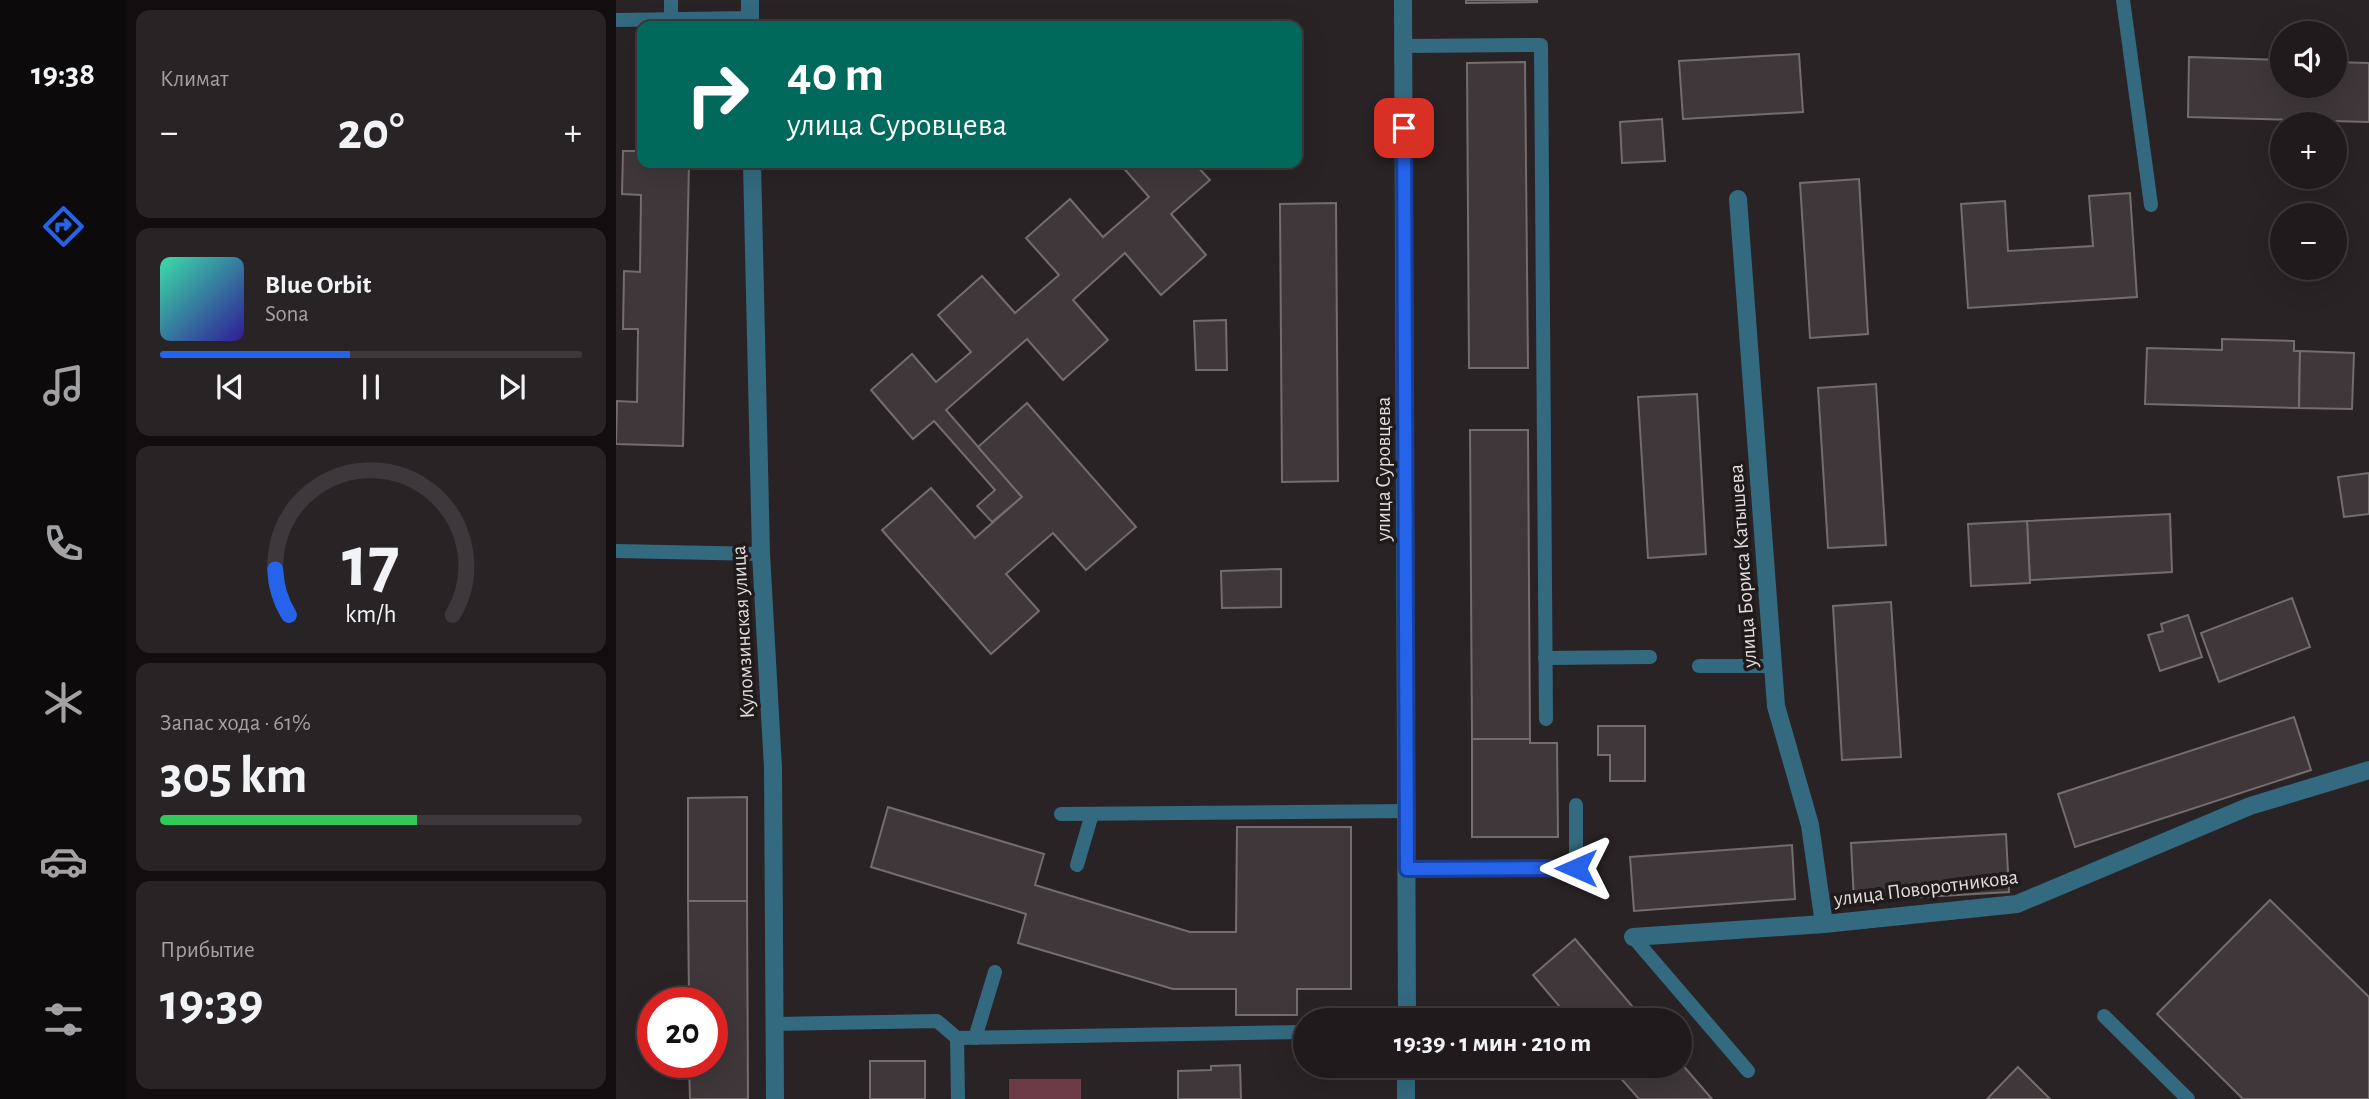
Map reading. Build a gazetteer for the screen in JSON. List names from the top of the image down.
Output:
{
  "streets": {
    "street": [
      "улица Суровцева",
      "улица Бориса Катышева",
      "Куломзинская улица",
      "улица Поворотникова"
    ]
  },
  "crossings": [
    ["улица Бориса Катышева", "улица Поворотникова"]
  ],
  "page": {
    "tabs": "19:38",
    "tile": [
      "Климат",
      ["Запас хода · 61%", "305 km"],
      ["Прибытие", "19:39"]
    ],
    "map_buttons": ["+", "−"],
    "turn": ["40 m", "улица Суровцева"],
    "heat": ["−", "20°", "+"],
    "song": ["Blue Orbit", "Sona"],
    "limit": "20",
    "trip": "19:39 · 1 мин · 210 m",
    "gauge": ["17", "km/h"]
  }
}
